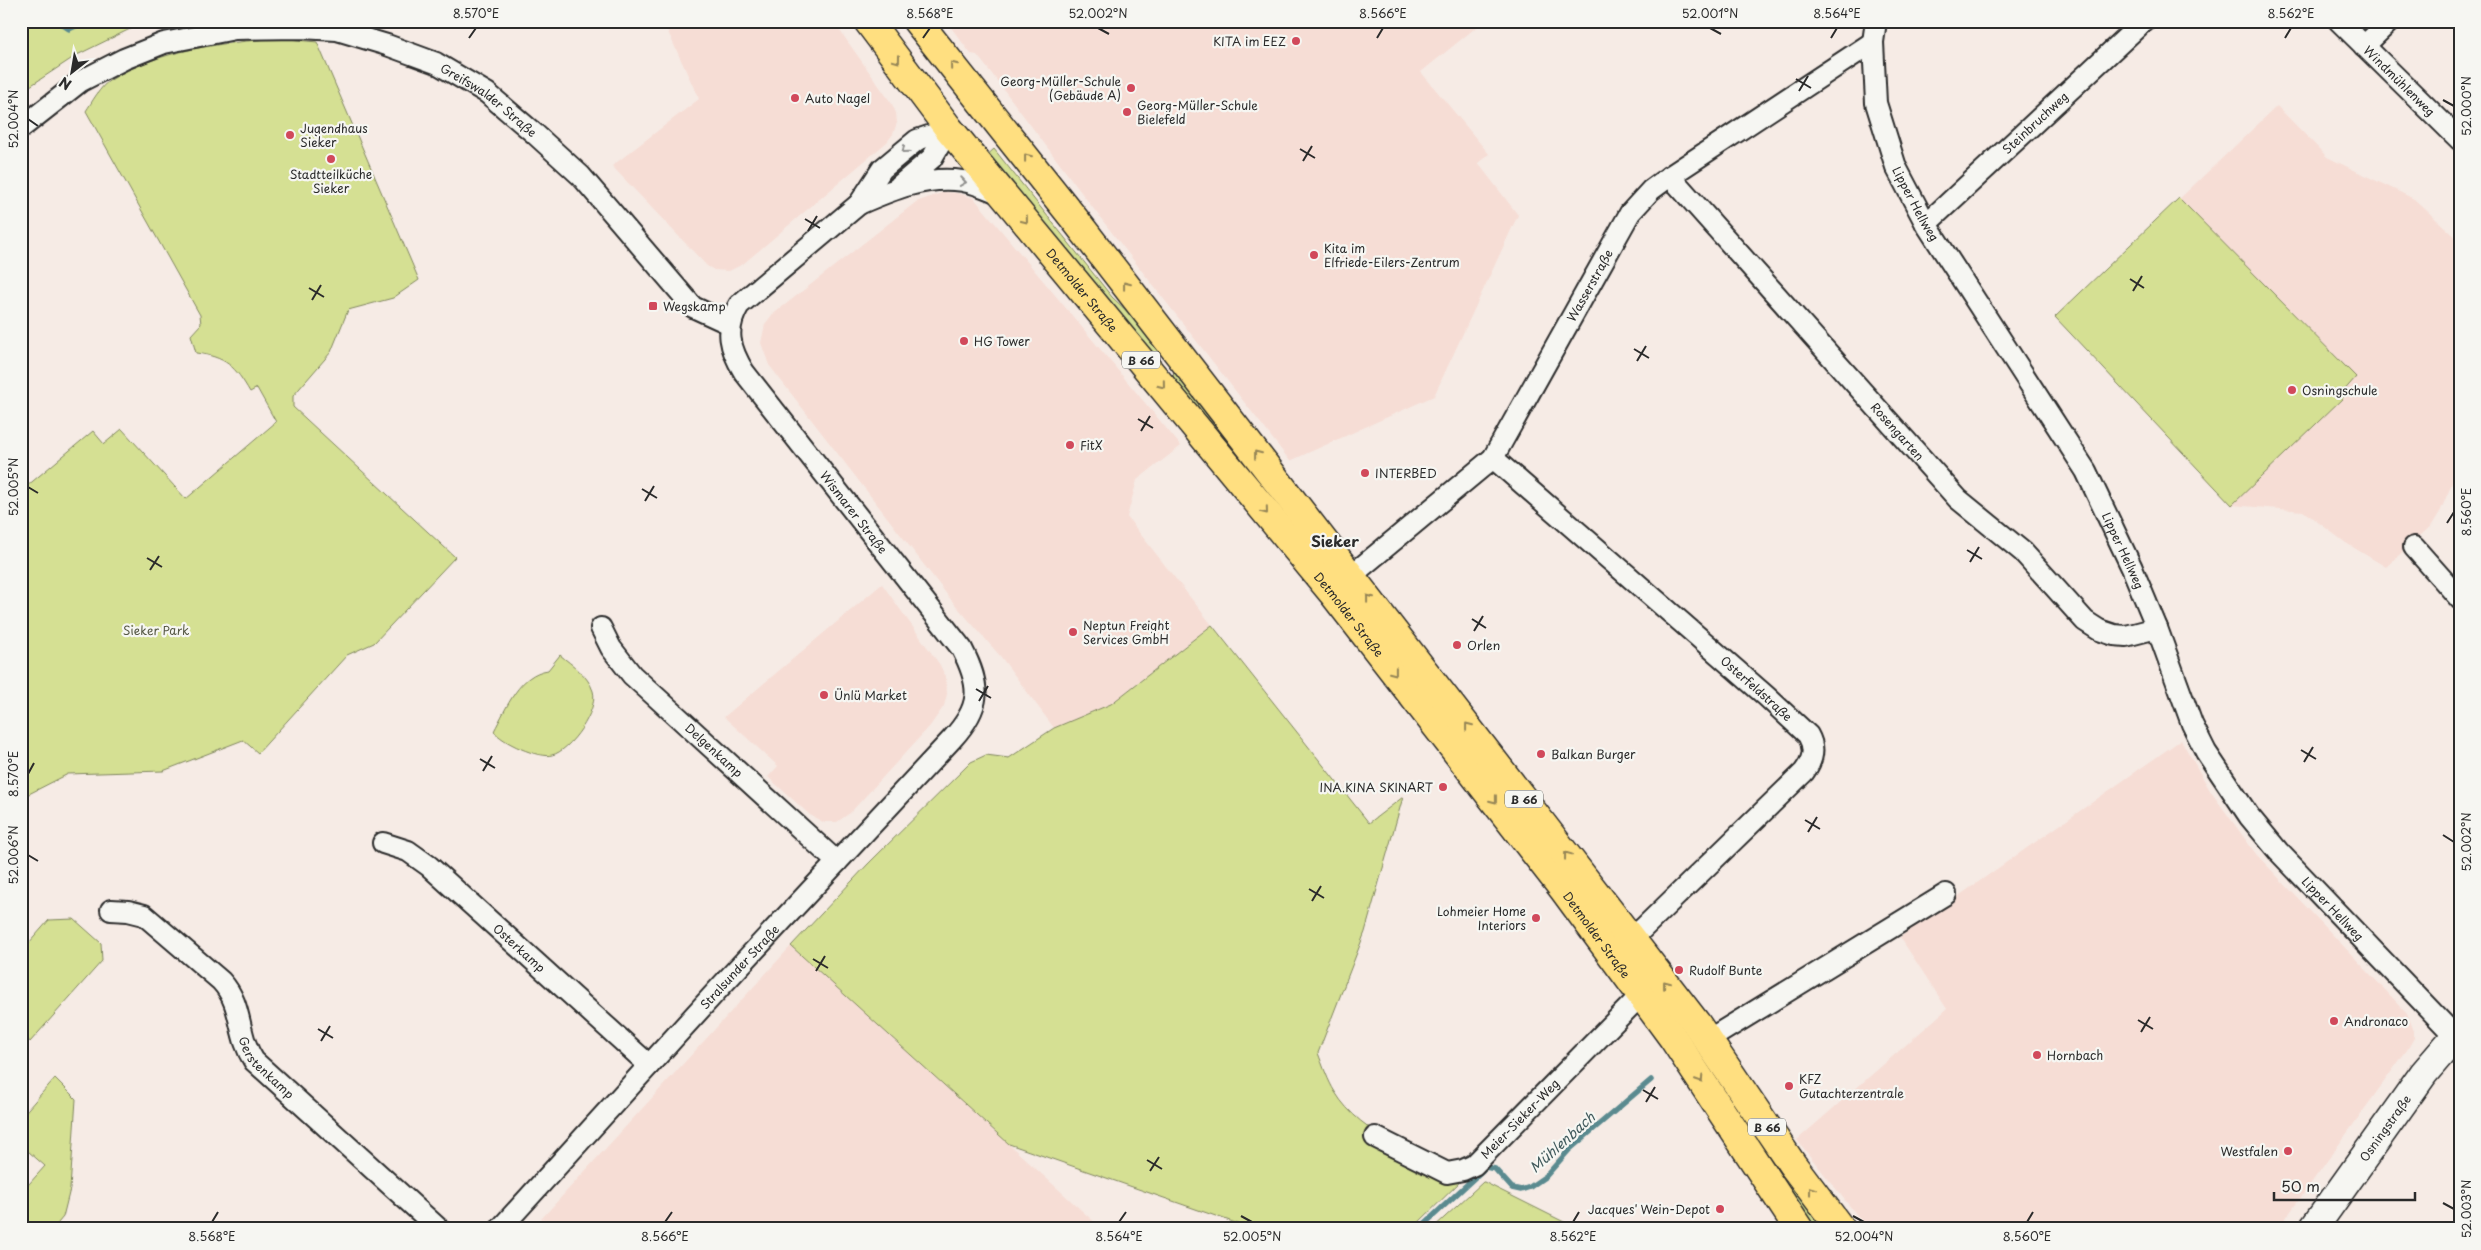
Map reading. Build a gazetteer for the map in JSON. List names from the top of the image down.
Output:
{
  "streets": {
    "main road": ["Detmolder Straße", "B 66", "Osningstraße"],
    "street": [
      "Windmühlenweg",
      "Greifswalder Straße",
      "Steinbruchweg",
      "Lipper Hellweg",
      "Wasserstraße",
      "Rosengarten",
      "Wismarer Straße",
      "Osterfeldstraße",
      "Delgenkamp",
      "Osterkamp",
      "Stralsunder Straße",
      "Gerstenkamp",
      "Meier-Sieker-Weg"
    ]
  },
  "crossings": [
    ["Greifswalder Straße", "Wismarer Straße"],
    ["Steinbruchweg", "Lipper Hellweg"],
    ["Lipper Hellweg", "Wasserstraße"],
    ["Lipper Hellweg", "Rosengarten"],
    ["Lipper Hellweg", "Osningstraße"],
    ["Wasserstraße", "Detmolder Straße"],
    ["Wasserstraße", "Rosengarten"],
    ["Wasserstraße", "Osterfeldstraße"],
    ["Detmolder Straße", "Osterfeldstraße"],
    ["Detmolder Straße", "Meier-Sieker-Weg"],
    ["Wismarer Straße", "Stralsunder Straße"],
    ["Delgenkamp", "Stralsunder Straße"],
    ["Osterkamp", "Stralsunder Straße"]
  ],
  "districts": ["Sieker"],
  "water": ["Mühlenbach"],
  "parks": ["Sieker Park"],
  "places": {
    "other": [
      "KITA im EEZ",
      "Georg-Müller-Schule (Gebäude A)",
      "Auto Nagel",
      "Georg-Müller-Schule Bielefeld",
      "Jugendhaus Sieker",
      "Stadtteilküche Sieker",
      "Kita im Elfriede-Eilers-Zentrum",
      "HG Tower",
      "Osningschule",
      "FitX",
      "INTERBED",
      "Neptun Freight Services GmbH",
      "Orlen",
      "Ünlü Market",
      "Balkan Burger",
      "INA.KINA SKINART",
      "Lohmeier Home Interiors",
      "Rudolf Bunte",
      "Andronaco",
      "Hornbach",
      "KFZ Gutachterzentrale",
      "Westfalen",
      "Jacques' Wein-Depot"
    ],
    "transit": ["Wegskamp"]
  },
  "scale_bar": "50 m",
  "north": "bottom left",
  "coordinates": [
    "8.570°E",
    "8.568°E",
    "52.002°N",
    "8.566°E",
    "52.001°N",
    "8.564°E",
    "8.562°E",
    "52.000°N",
    "52.004°N",
    "52.005°N",
    "8.560°E",
    "52.006°N",
    "52.003°N"
  ]
}
